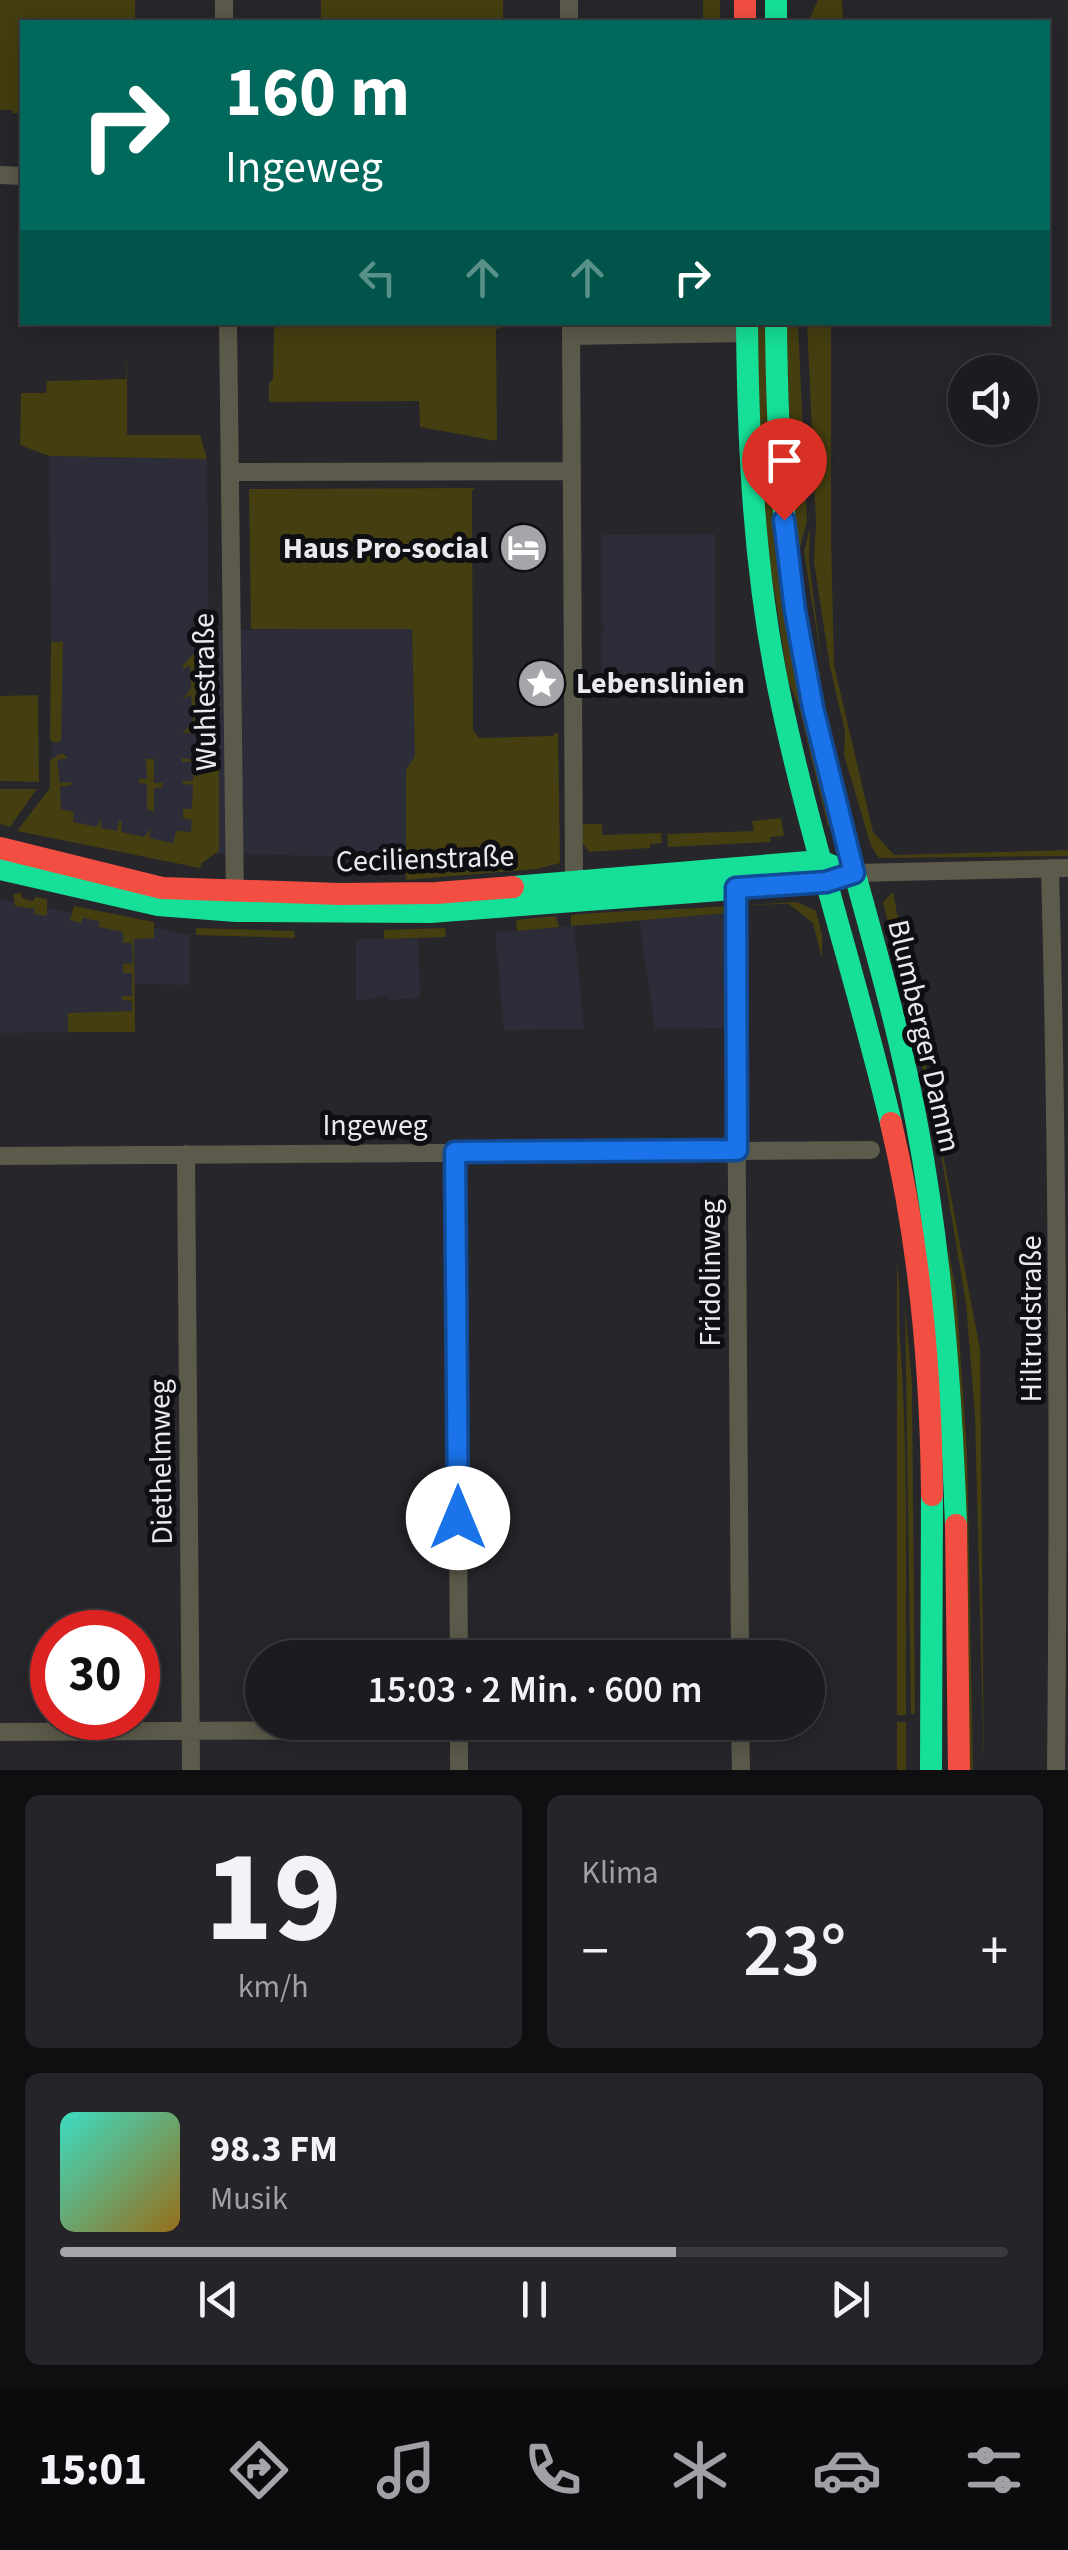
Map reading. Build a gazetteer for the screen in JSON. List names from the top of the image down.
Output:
{
  "streets": {
    "main road": ["Cecilienstraße", "Blumberger Damm"],
    "street": [
      "Wuhlestraße",
      "Ingeweg",
      "Fridolinweg",
      "Hiltrudstraße",
      "Diethelmweg"
    ]
  },
  "crossings": [
    ["Wuhlestraße", "Cecilienstraße"],
    ["Cecilienstraße", "Blumberger Damm"],
    ["Cecilienstraße", "Fridolinweg"],
    ["Cecilienstraße", "Hiltrudstraße"],
    ["Ingeweg", "Fridolinweg"],
    ["Ingeweg", "Diethelmweg"]
  ],
  "places": {
    "hotel": ["Haus Pro-social"],
    "place": ["Lebenslinien"]
  },
  "page": {
    "turn": ["160 m", "Ingeweg"],
    "limit": "30",
    "trip": "15:03 · 2 Min. · 600 m",
    "tile": [
      ["19", "km/h"],
      "Klima"
    ],
    "heat": ["−", "23°", "+"],
    "song": ["98.3 FM", "Musik"],
    "tabs": "15:01"
  }
}
